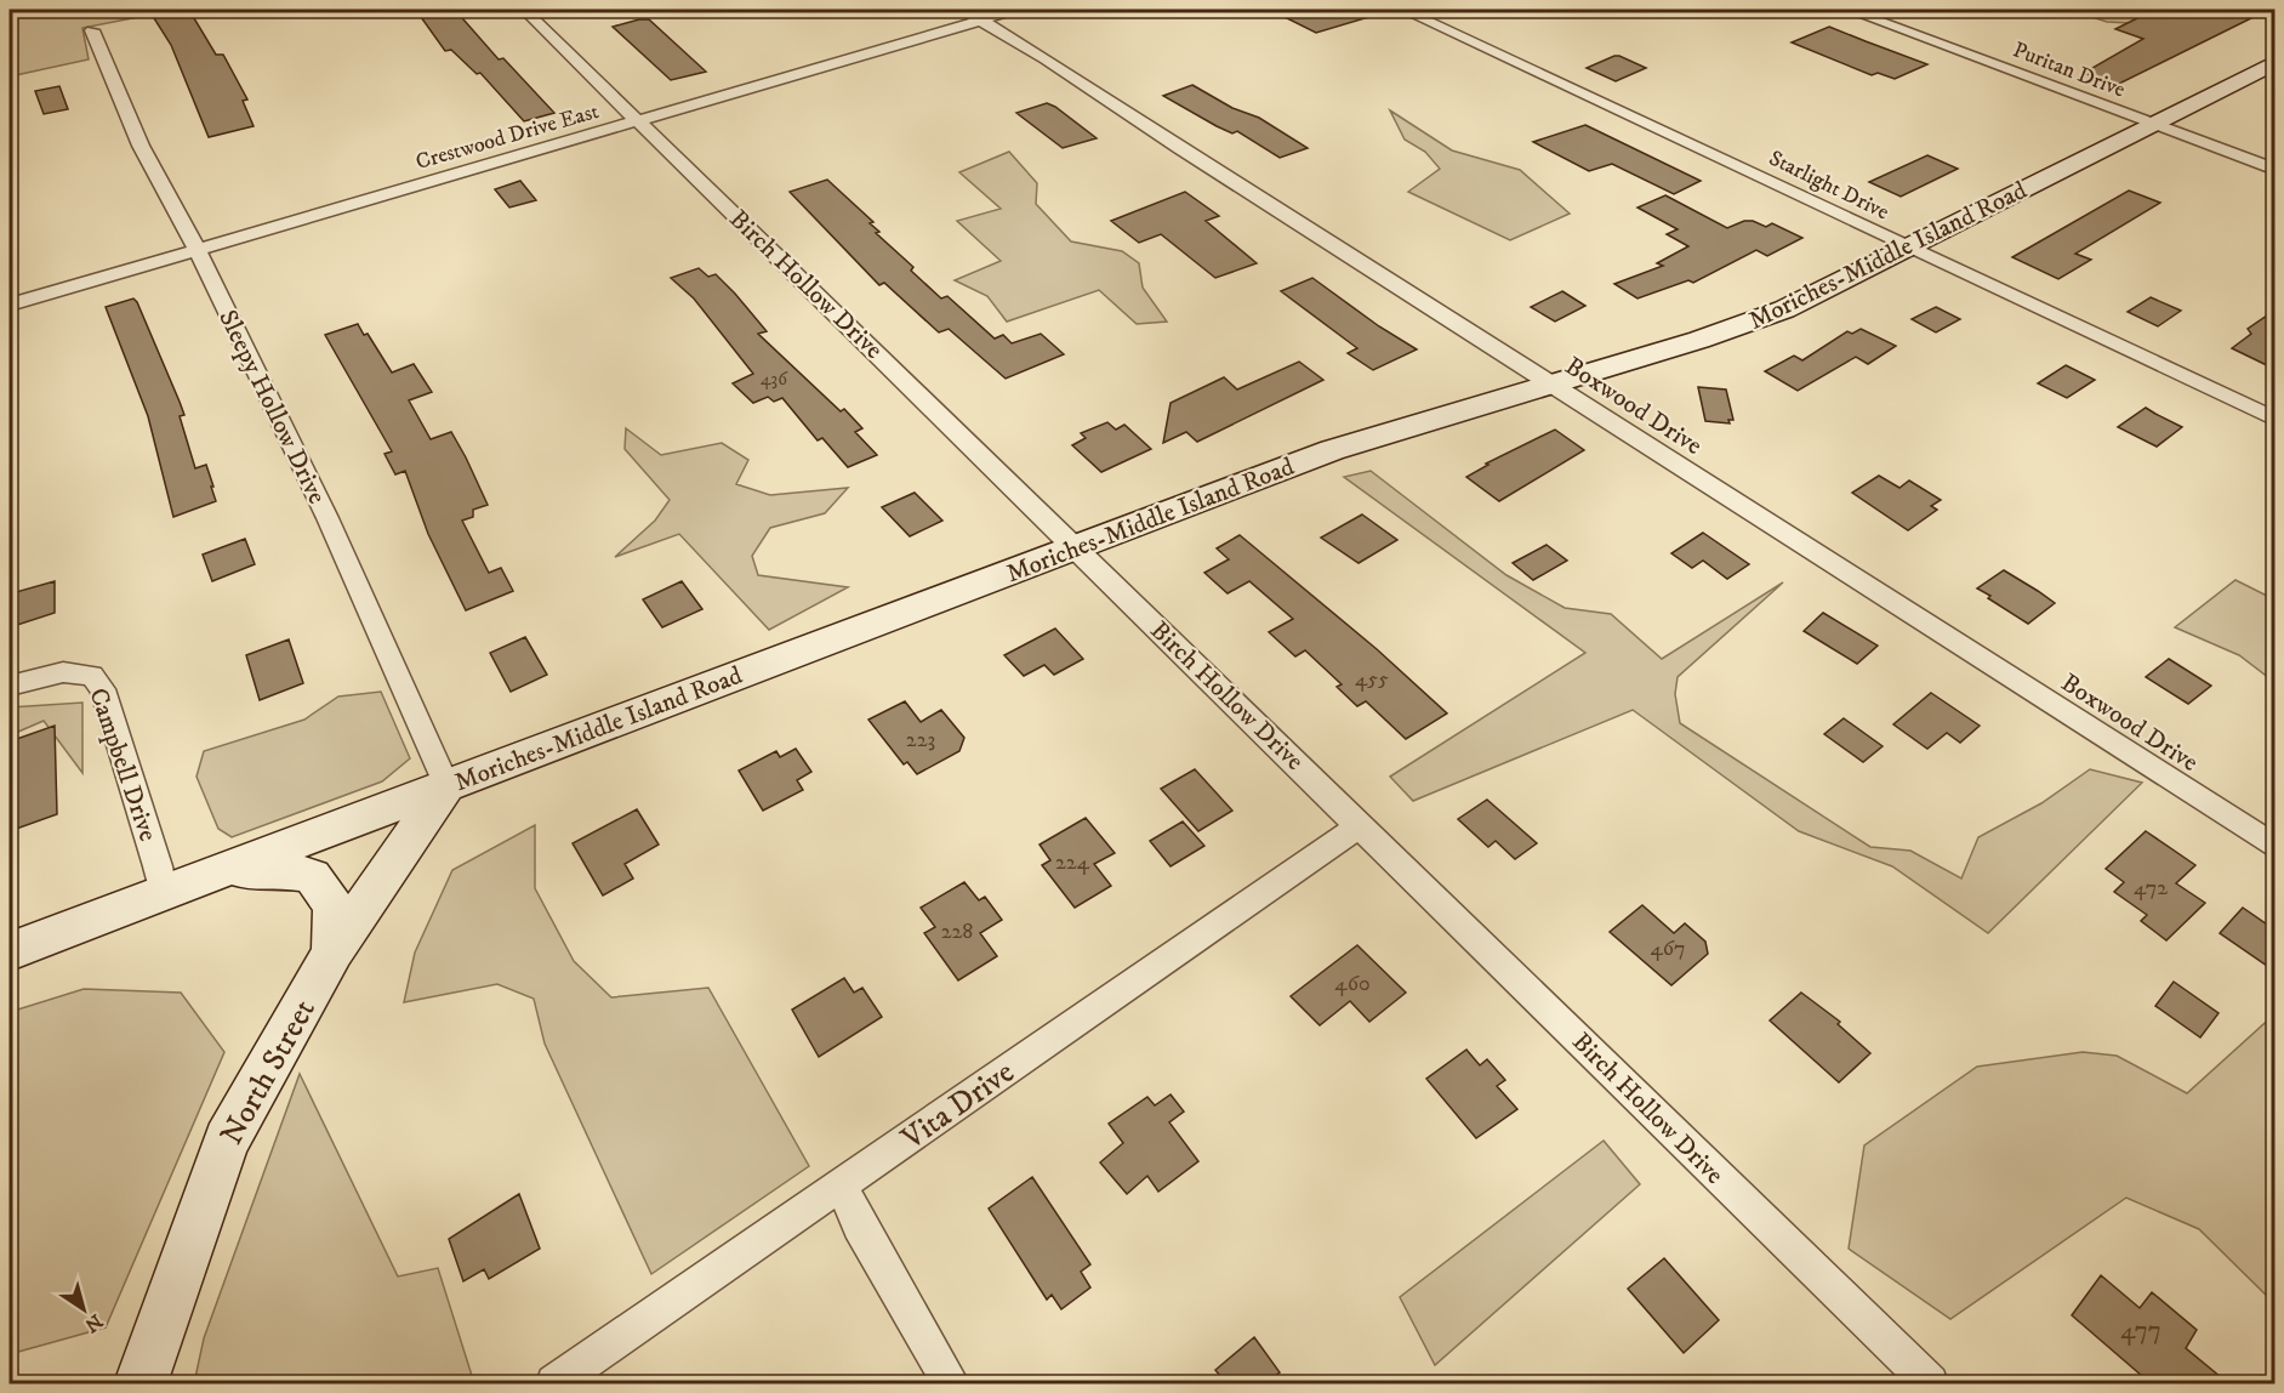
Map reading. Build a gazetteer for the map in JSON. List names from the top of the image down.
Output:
{
  "streets": {
    "main road": ["Moriches-Middle Island Road", "North Street"],
    "street": [
      "Puritan Drive",
      "Crestwood Drive East",
      "Starlight Drive",
      "Birch Hollow Drive",
      "Boxwood Drive",
      "Sleepy Hollow Drive",
      "Campbell Drive",
      "Vita Drive"
    ]
  },
  "crossings": [
    ["Puritan Drive", "Moriches-Middle Island Road"],
    ["Crestwood Drive East", "Birch Hollow Drive"],
    ["Crestwood Drive East", "Boxwood Drive"],
    ["Crestwood Drive East", "Sleepy Hollow Drive"],
    ["Starlight Drive", "Moriches-Middle Island Road"],
    ["Moriches-Middle Island Road", "Birch Hollow Drive"],
    ["Moriches-Middle Island Road", "Boxwood Drive"],
    ["Moriches-Middle Island Road", "Sleepy Hollow Drive"],
    ["Moriches-Middle Island Road", "Campbell Drive"],
    ["Moriches-Middle Island Road", "North Street"],
    ["Birch Hollow Drive", "Vita Drive"],
    ["Sleepy Hollow Drive", "North Street"]
  ],
  "house_numbers": [
    "436",
    "455",
    "223",
    "224",
    "472",
    "228",
    "467",
    "460",
    "477"
  ],
  "north": "bottom right"
}
